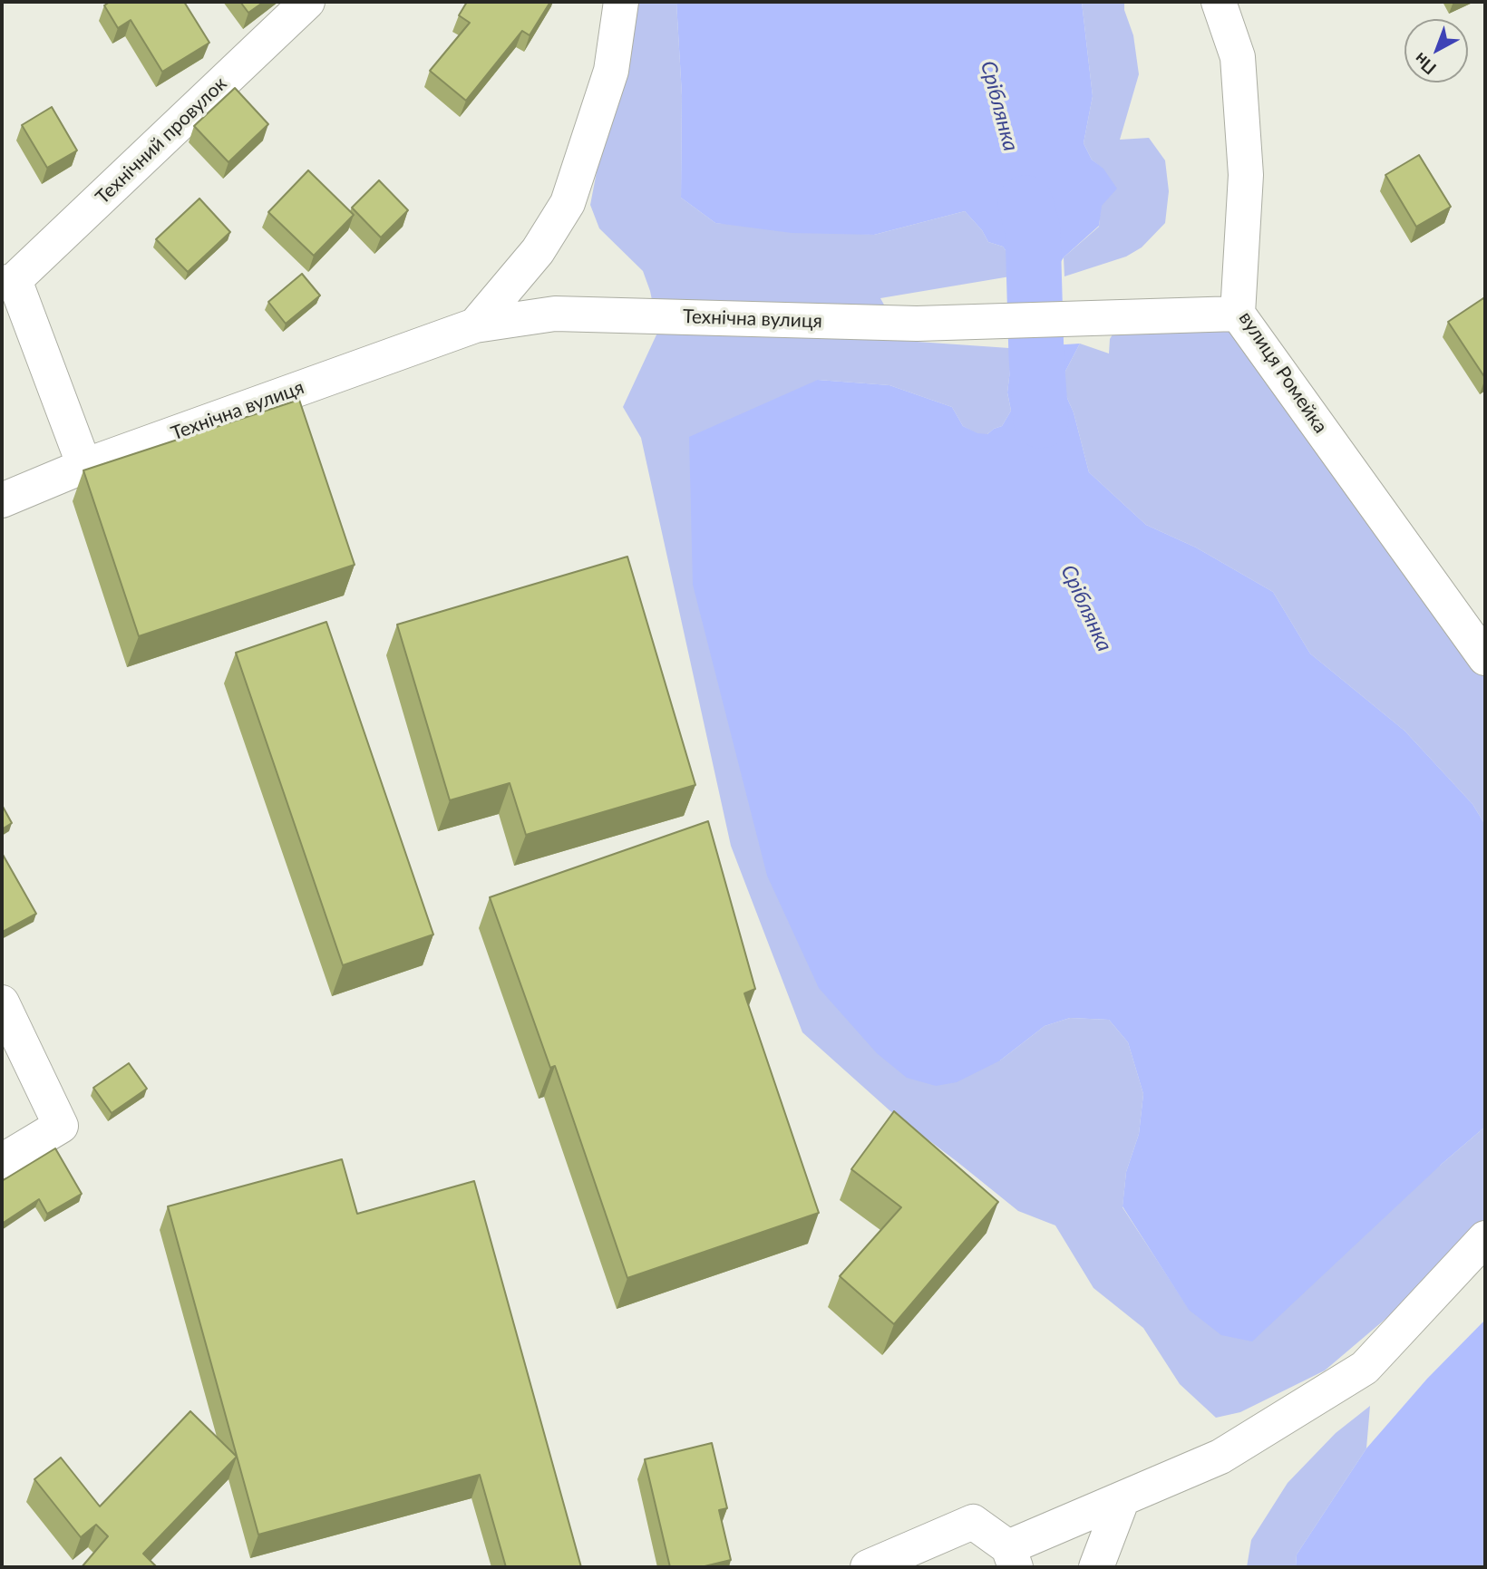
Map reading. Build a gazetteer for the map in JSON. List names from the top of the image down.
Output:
{
  "streets": {
    "street": ["Технічний провулок", "Технічна вулиця", "вулиця Ромейка"]
  },
  "crossings": [
    ["Технічний провулок", "Технічна вулиця"],
    ["Технічна вулиця", "вулиця Ромейка"]
  ],
  "water": ["Сріблянка"],
  "north": "bottom left"
}
